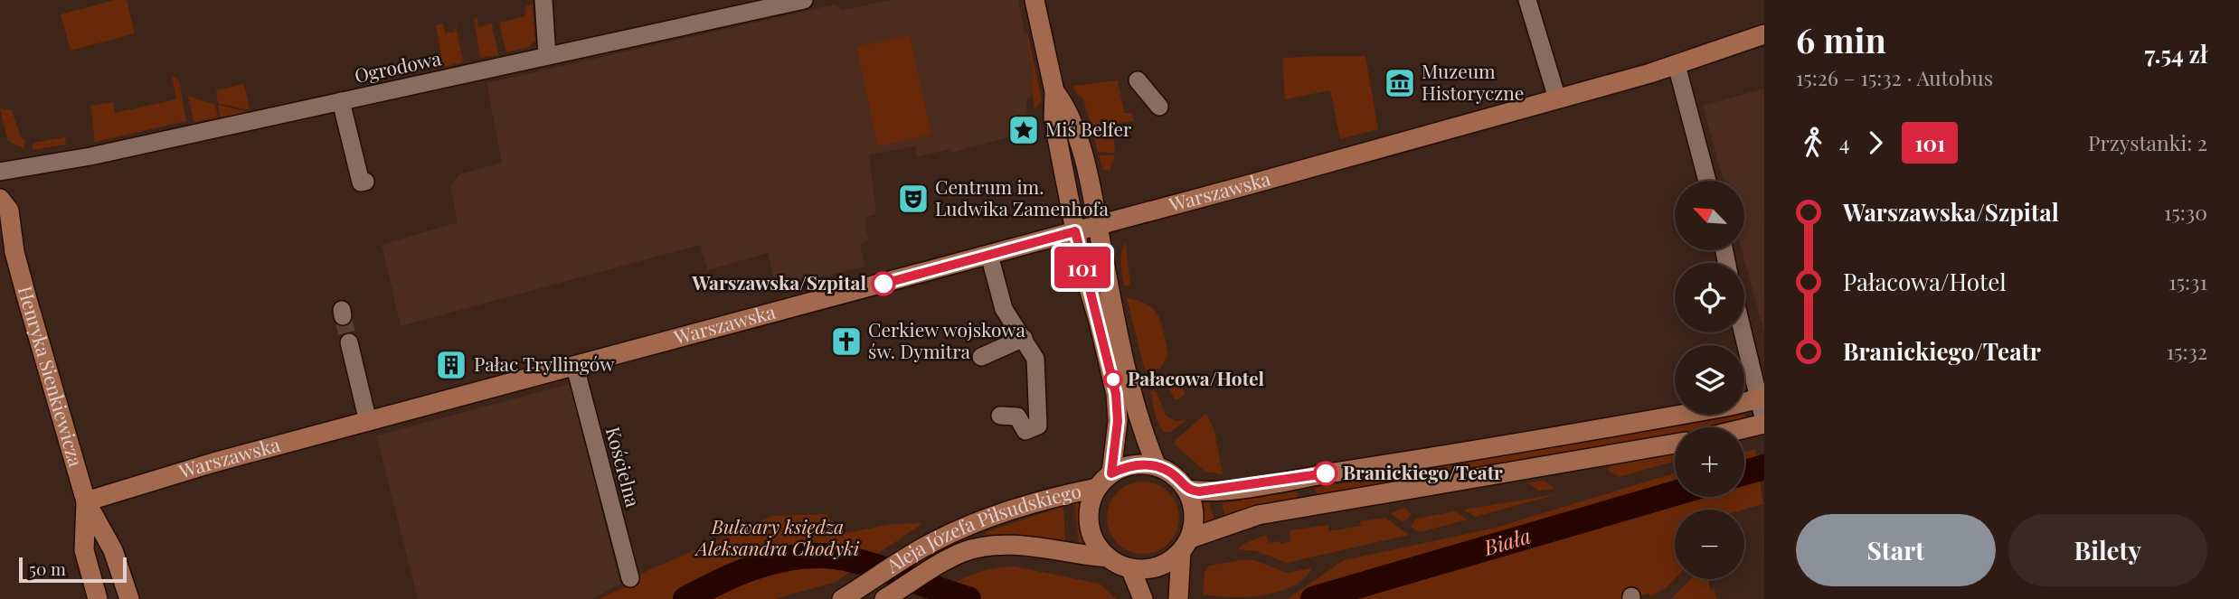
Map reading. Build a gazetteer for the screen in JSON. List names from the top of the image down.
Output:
{
  "streets": {
    "main road": ["Warszawska", "Henryka Sienkiewicza", "Aleja Józefa Piłsudskiego"],
    "street": ["Ogrodowa", "Kościelna"]
  },
  "crossings": [
    ["Warszawska", "Henryka Sienkiewicza"],
    ["Warszawska", "Kościelna"]
  ],
  "water": ["Biała"],
  "parks": ["Bulwary księdza Aleksandra Chodyki"],
  "places": {
    "museum": ["Muzeum Historyczne"],
    "place": ["Miś Belfer"],
    "theatre": ["Centrum im. Ludwika Zamenhofa"],
    "other": ["Warszawska/Szpital", "Pałacowa/Hotel", "Branickiego/Teatr"],
    "church": ["Cerkiew wojskowa św. Dymitra"],
    "building": ["Pałac Tryllingów"]
  },
  "lines": ["bus line 101"],
  "scale_bar": "50 m",
  "north": "top left",
  "page": {
    "on_map": "101",
    "heading": ["6 min", "15:26 – 15:32 · Autobus", "7.54 zł"],
    "legs": ["4", "101", "Przystanki: 2"],
    "list": [
      {
        "name": "Warszawska/Szpital",
        "value": "15:30"
      },
      {
        "name": "Pałacowa/Hotel",
        "value": "15:31"
      },
      {
        "name": "Branickiego/Teatr",
        "value": "15:32"
      }
    ],
    "map_buttons": ["+", "−"],
    "buttons": ["Start", "Bilety"],
    "scale": "50 m"
  }
}
